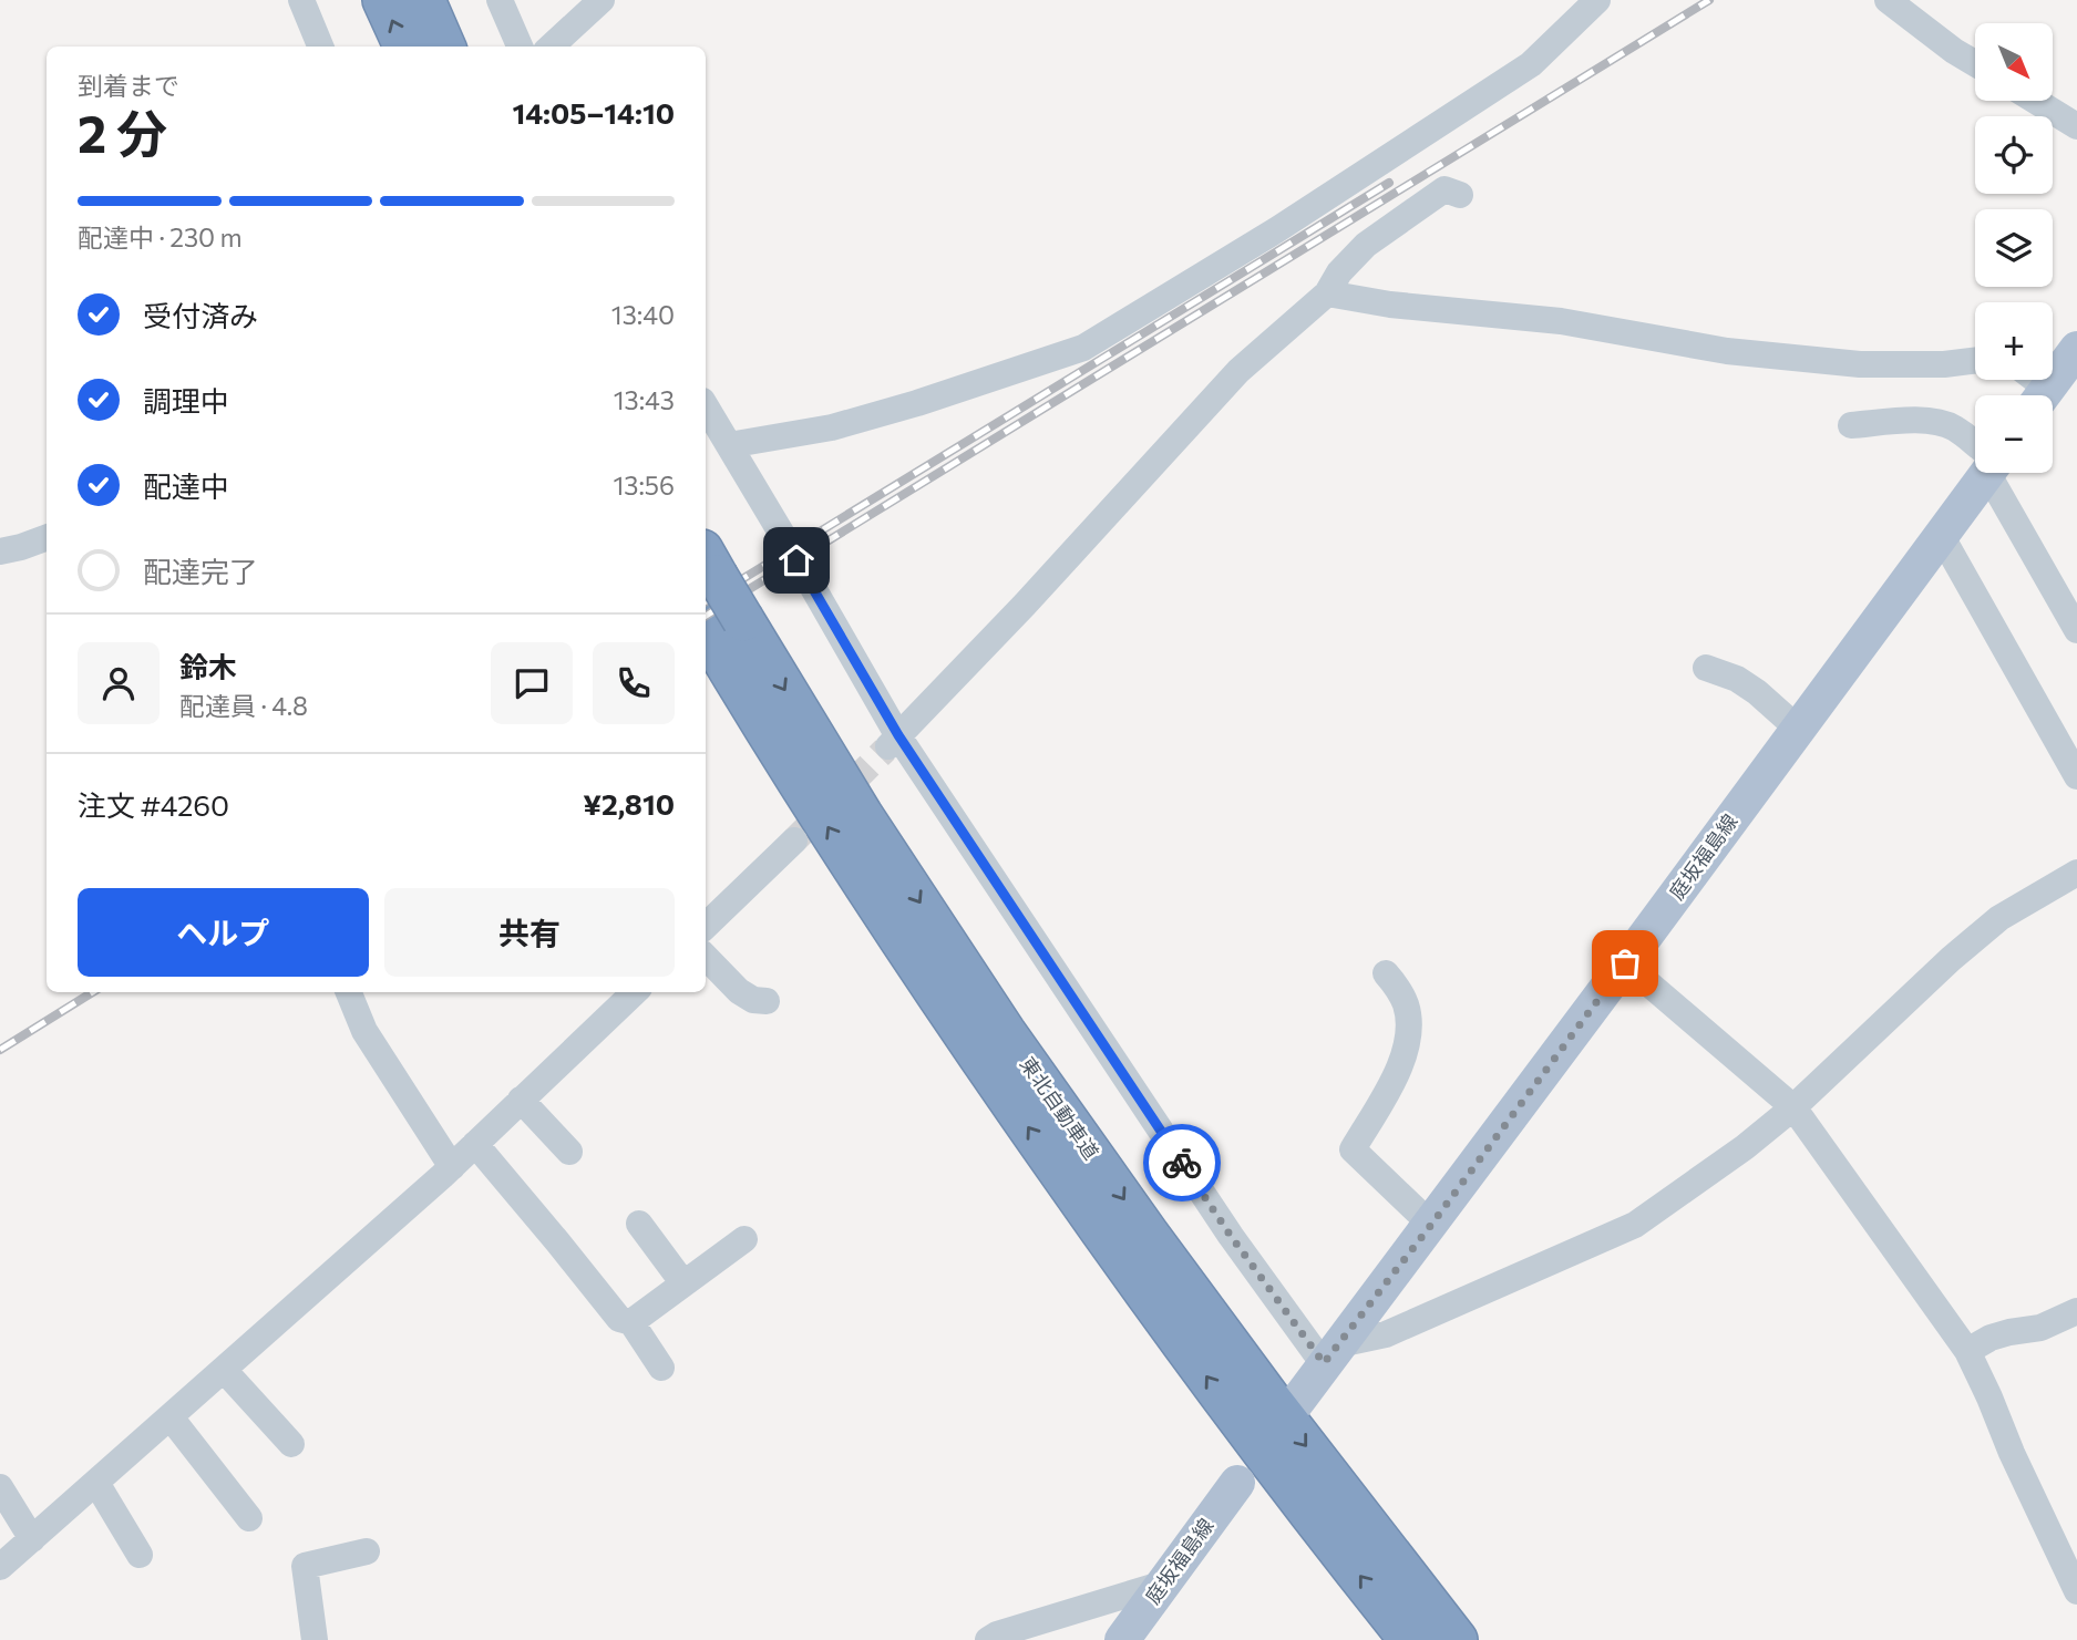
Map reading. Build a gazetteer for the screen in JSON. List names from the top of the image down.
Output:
{
  "streets": {
    "highway": ["東北自動車道"],
    "main road": ["庭坂福島線"]
  },
  "north": "bottom right",
  "page": {
    "map_buttons": ["+", "−"],
    "heading": ["2 分", "到着まで", "14:05–14:10"],
    "panel": [
      "鈴木",
      "配達員 · 4.8",
      "注文 #4260",
      "¥2,810"
    ],
    "bar": "配達中 · 230 m",
    "list": [
      ["受付済み", "13:40"],
      ["調理中", "13:43"],
      ["配達中", "13:56"],
      "配達完了"
    ],
    "buttons": ["ヘルプ", "共有"]
  }
}
